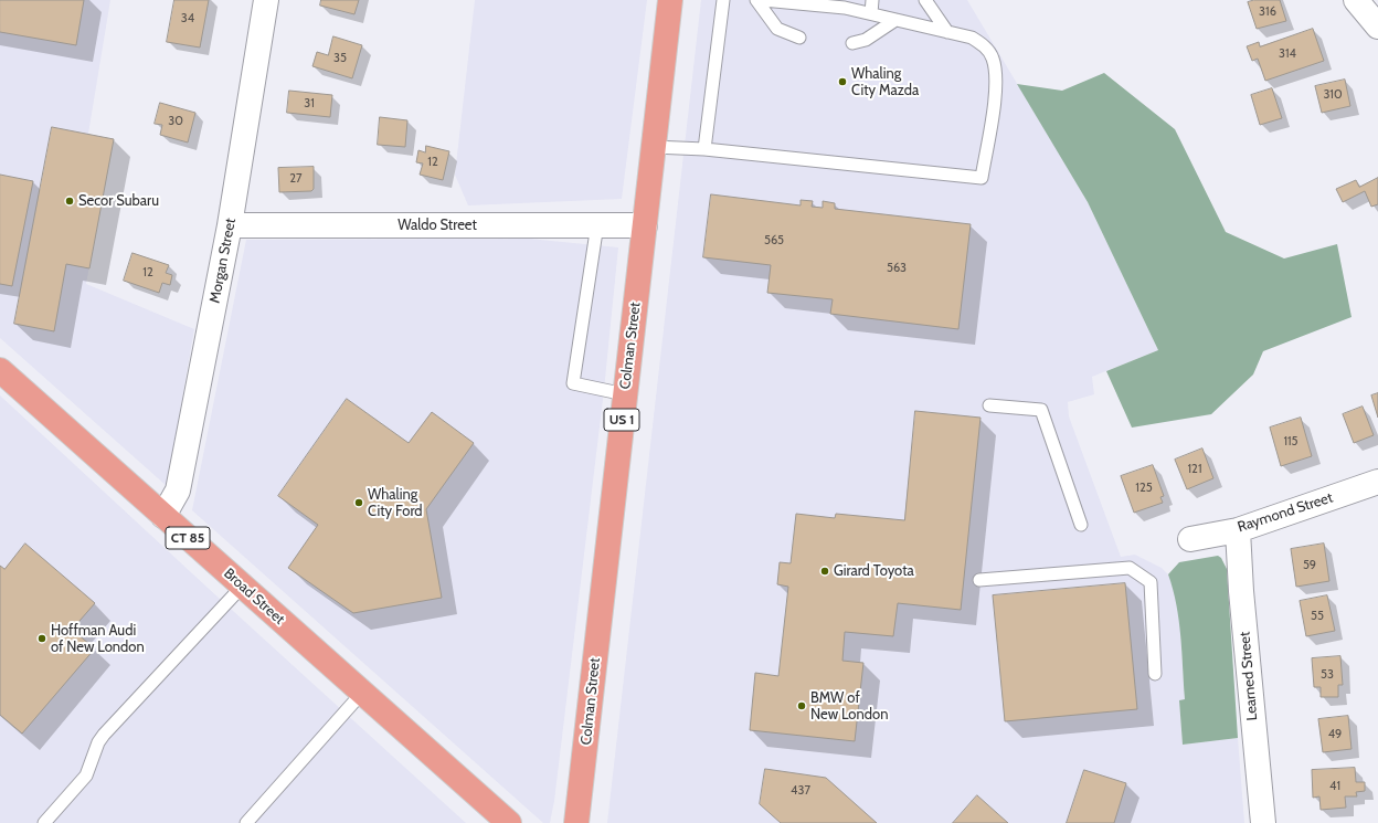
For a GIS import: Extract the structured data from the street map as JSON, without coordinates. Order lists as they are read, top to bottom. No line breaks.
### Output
{"streets":{"main road":["Colman Street","US 1","CT 85","Broad Street"],"street":["Waldo Street","Morgan Street","Raymond Street","Learned Street"]},"crossings":[["Waldo Street","Morgan Street"],["Waldo Street","Colman Street"],["Morgan Street","Broad Street"],["Raymond Street","Learned Street"]],"places":["Whaling City Mazda","Secor Subaru","Whaling City Ford","Girard Toyota","Hoffman Audi of New London","BMW of New London"],"house_numbers":["316","34","314","35","310","31","30","12","27","565","563","12","115","121","125","59","55","53","49","41","437"]}
